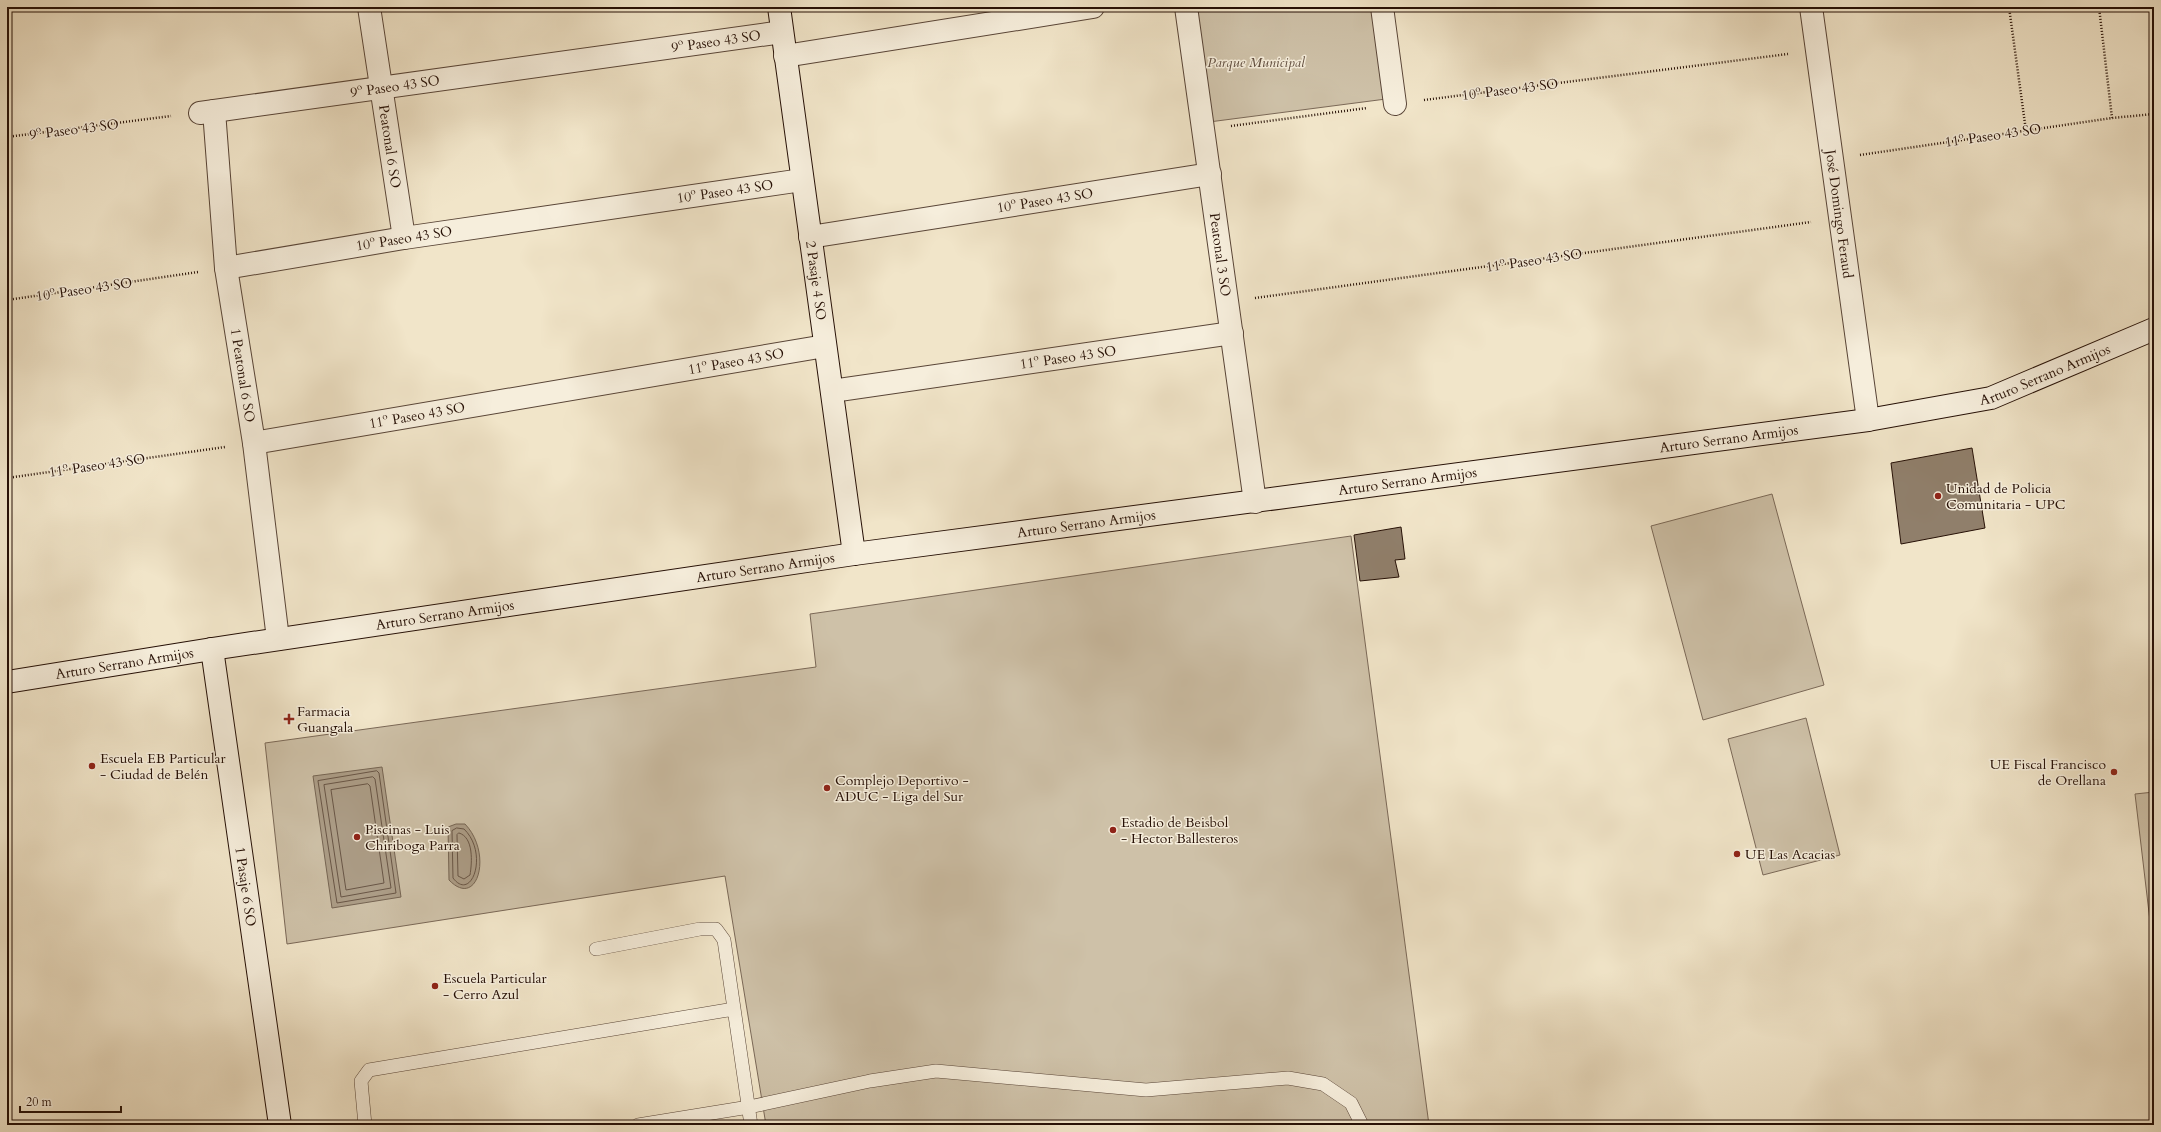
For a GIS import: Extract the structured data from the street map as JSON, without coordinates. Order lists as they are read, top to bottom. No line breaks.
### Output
{"streets":{"street":["9º Paseo 43 SO","10º Paseo 43 SO","11º Paseo 43 SO","Peatonal 6 SO","José Domingo Feraud","Peatonal 3 SO","2 Pasaje 4 SO","Arturo Serrano Armijos","1 Peatonal 6 SO","1 Pasaje 6 SO"]},"crossings":[["9º Paseo 43 SO","Peatonal 6 SO"],["9º Paseo 43 SO","2 Pasaje 4 SO"],["9º Paseo 43 SO","1 Peatonal 6 SO"],["10º Paseo 43 SO","Peatonal 6 SO"],["10º Paseo 43 SO","José Domingo Feraud"],["10º Paseo 43 SO","Peatonal 3 SO"],["10º Paseo 43 SO","2 Pasaje 4 SO"],["10º Paseo 43 SO","1 Peatonal 6 SO"],["11º Paseo 43 SO","José Domingo Feraud"],["11º Paseo 43 SO","Peatonal 3 SO"],["11º Paseo 43 SO","2 Pasaje 4 SO"],["11º Paseo 43 SO","1 Peatonal 6 SO"],["José Domingo Feraud","Arturo Serrano Armijos"],["Peatonal 3 SO","Arturo Serrano Armijos"],["2 Pasaje 4 SO","Arturo Serrano Armijos"],["Arturo Serrano Armijos","1 Peatonal 6 SO"],["Arturo Serrano Armijos","1 Pasaje 6 SO"]],"parks":["Parque Municipal"],"places":{"other":["Unidad de Policia Comunitaria - UPC","Escuela EB Particular - Ciudad de Belén","UE Fiscal Francisco de Orellana","Complejo Deportivo - ADUC - Liga del Sur","Estadio de Beisbol - Hector Ballesteros","Piscinas - Luis Chiriboga Parra","UE Las Acacias","Escuela Particular - Cerro Azul"],"health":["Farmacia Guangala"]},"scale_bar":"20 m"}
